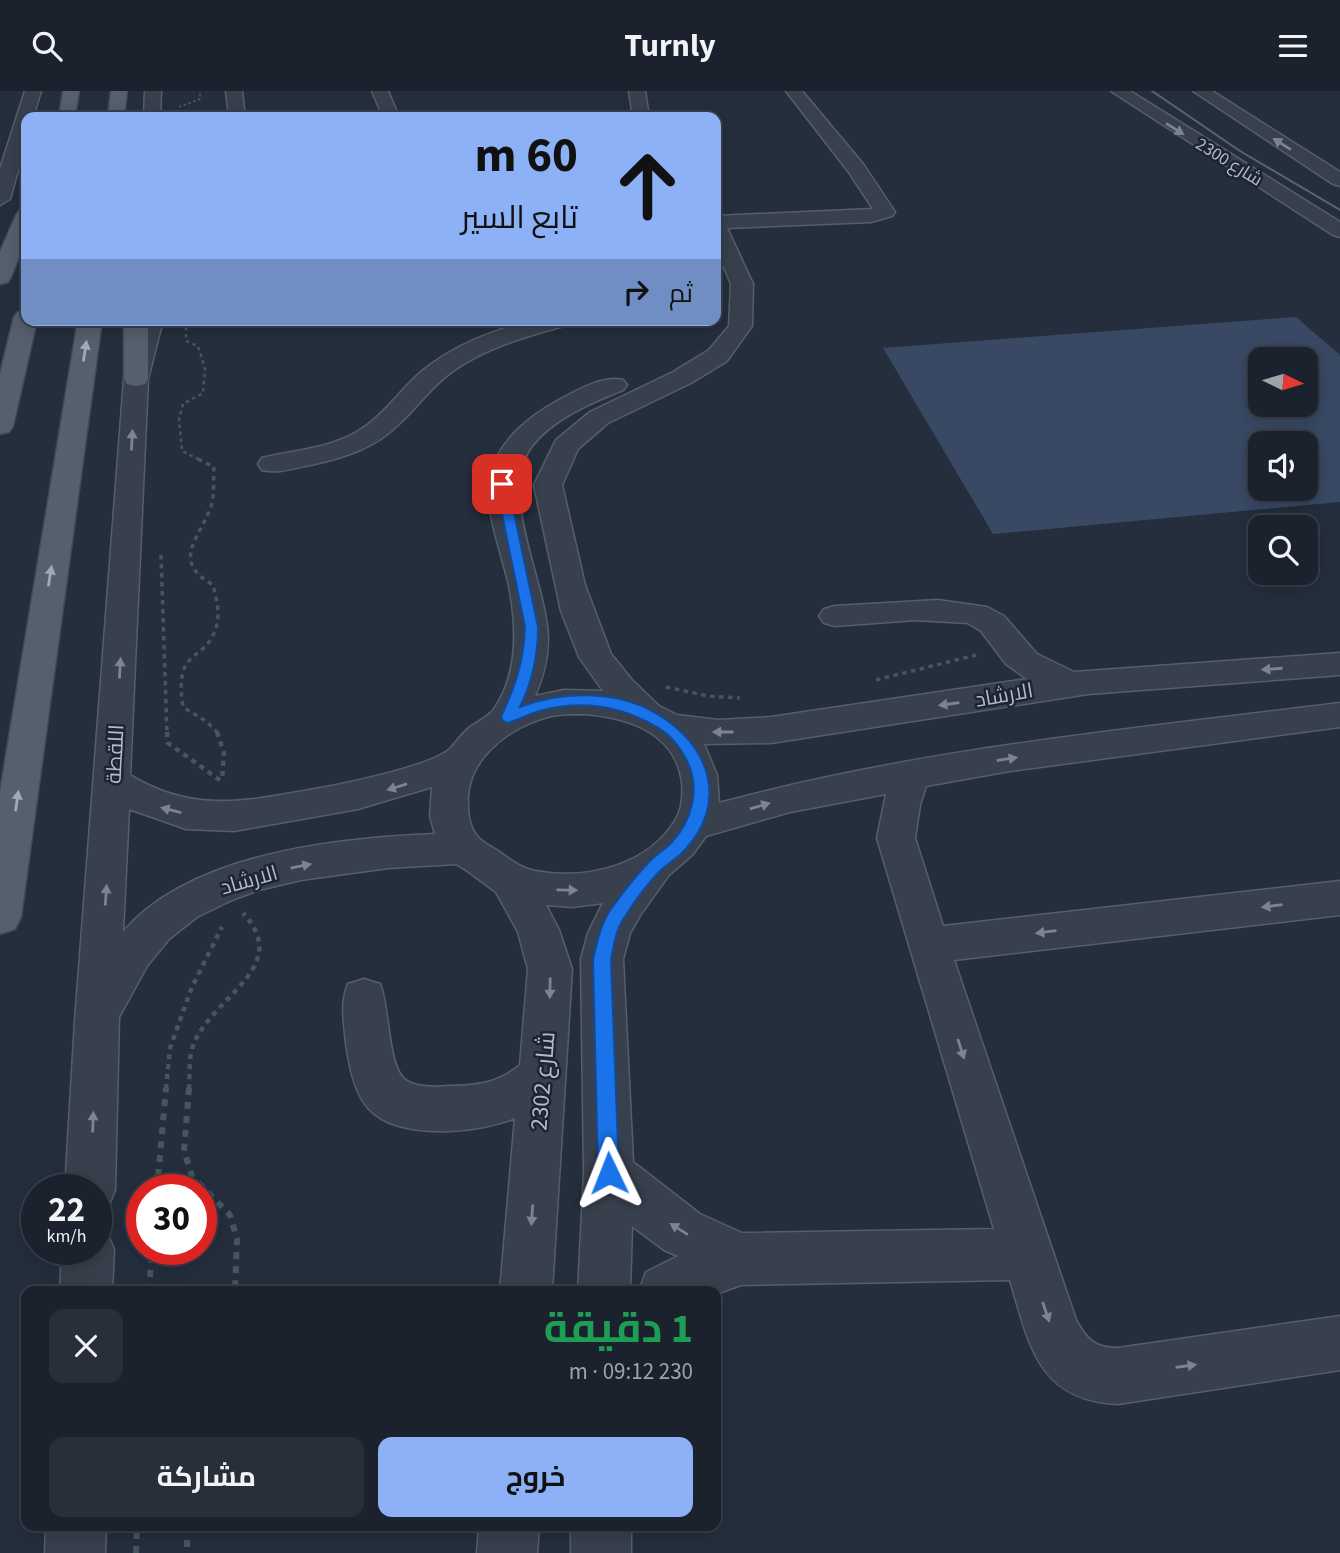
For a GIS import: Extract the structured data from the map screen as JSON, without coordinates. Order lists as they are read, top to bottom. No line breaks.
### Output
{"streets":{"street":["شارع 2300","الارشاد","اللقطة","شارع 2302"]},"crossings":[["الارشاد","اللقطة"],["الارشاد","شارع 2302"]],"one_way":["اللقطة"],"north":"right","page":{"header":"Turnly","turn":["60 m","تابع السير"],"then":"ثم","speed":"22 km/h","limit":"30","heading":["1 دقيقة","230 m · 09:12"],"buttons":["خروج","مشاركة"]}}
